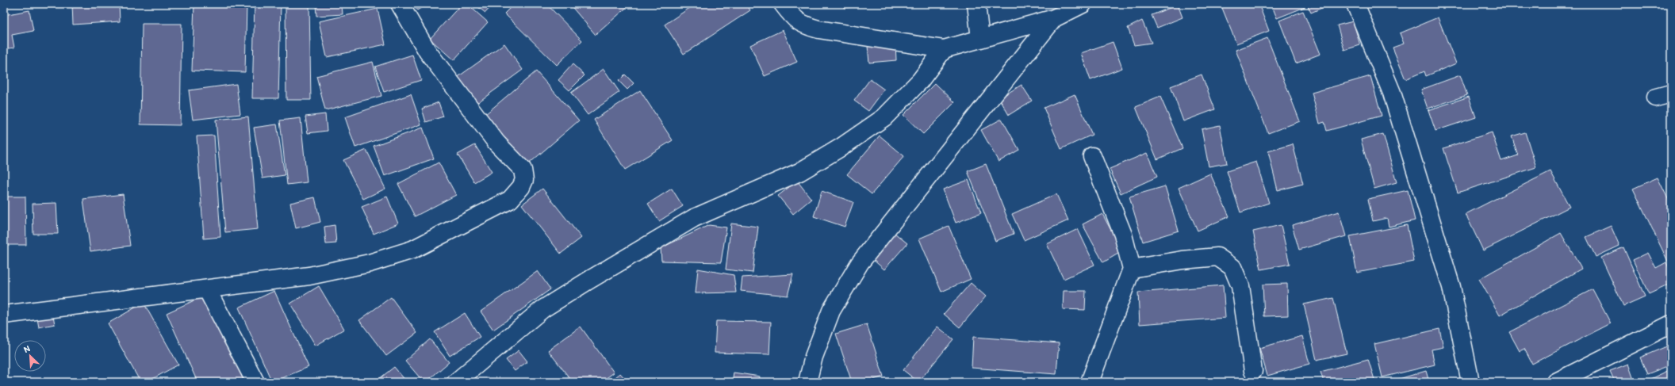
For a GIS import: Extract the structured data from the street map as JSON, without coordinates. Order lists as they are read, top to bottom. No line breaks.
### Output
{"north":"top left"}
